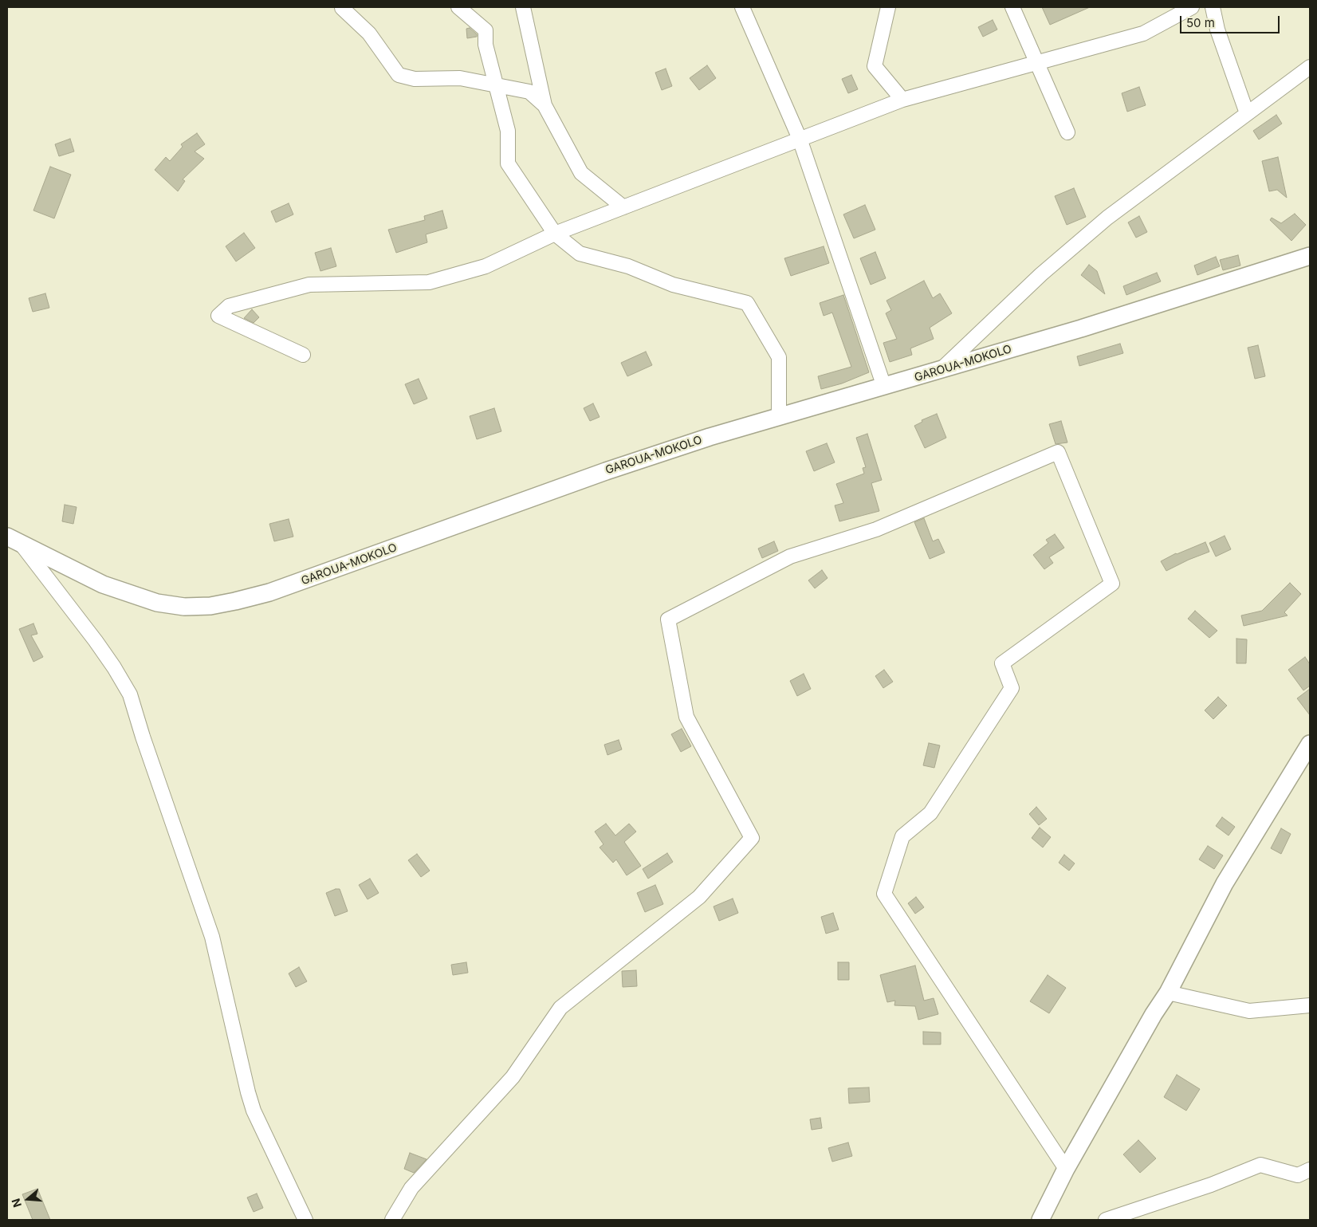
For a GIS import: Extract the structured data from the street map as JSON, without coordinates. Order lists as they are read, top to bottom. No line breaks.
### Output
{"streets":{"main road":["GAROUA-MOKOLO"]},"scale_bar":"50 m","north":"left"}
